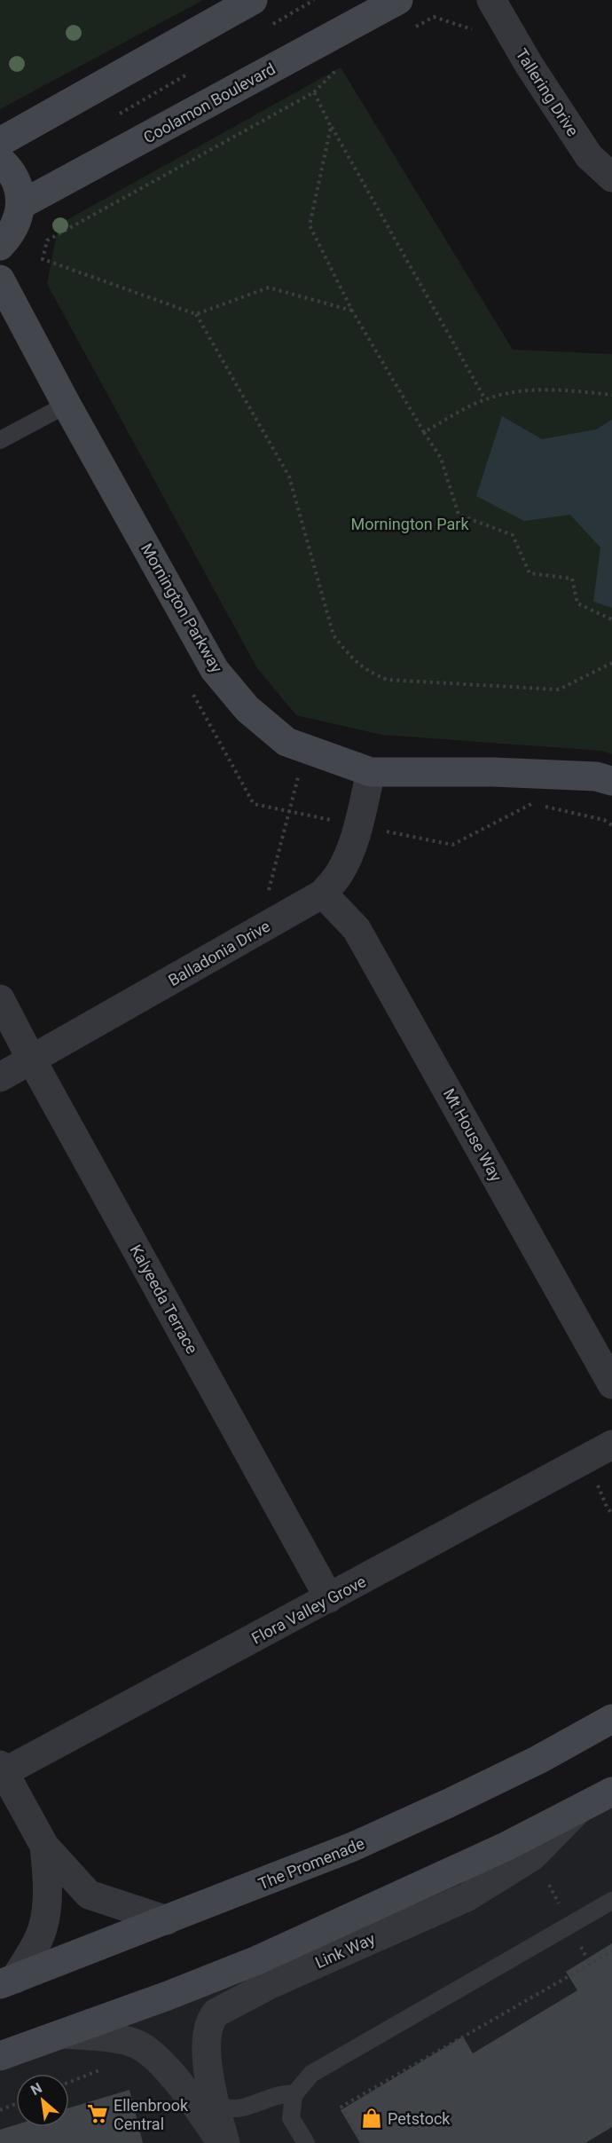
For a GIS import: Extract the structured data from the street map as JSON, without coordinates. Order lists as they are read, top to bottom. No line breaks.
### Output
{"streets":{"street":["Tallering Drive","Coolamon Boulevard","Mornington Parkway","Balladonia Drive","Mt House Way","Kalyeeda Terrace","Flora Valley Grove","The Promenade","Link Way"]},"crossings":[["Mornington Parkway","Balladonia Drive"],["Balladonia Drive","Mt House Way"],["Balladonia Drive","Kalyeeda Terrace"],["Kalyeeda Terrace","Flora Valley Grove"]],"parks":["Mornington Park"],"places":{"supermarket":["Ellenbrook Central"],"shop":["Petstock"]},"north":"top left"}
